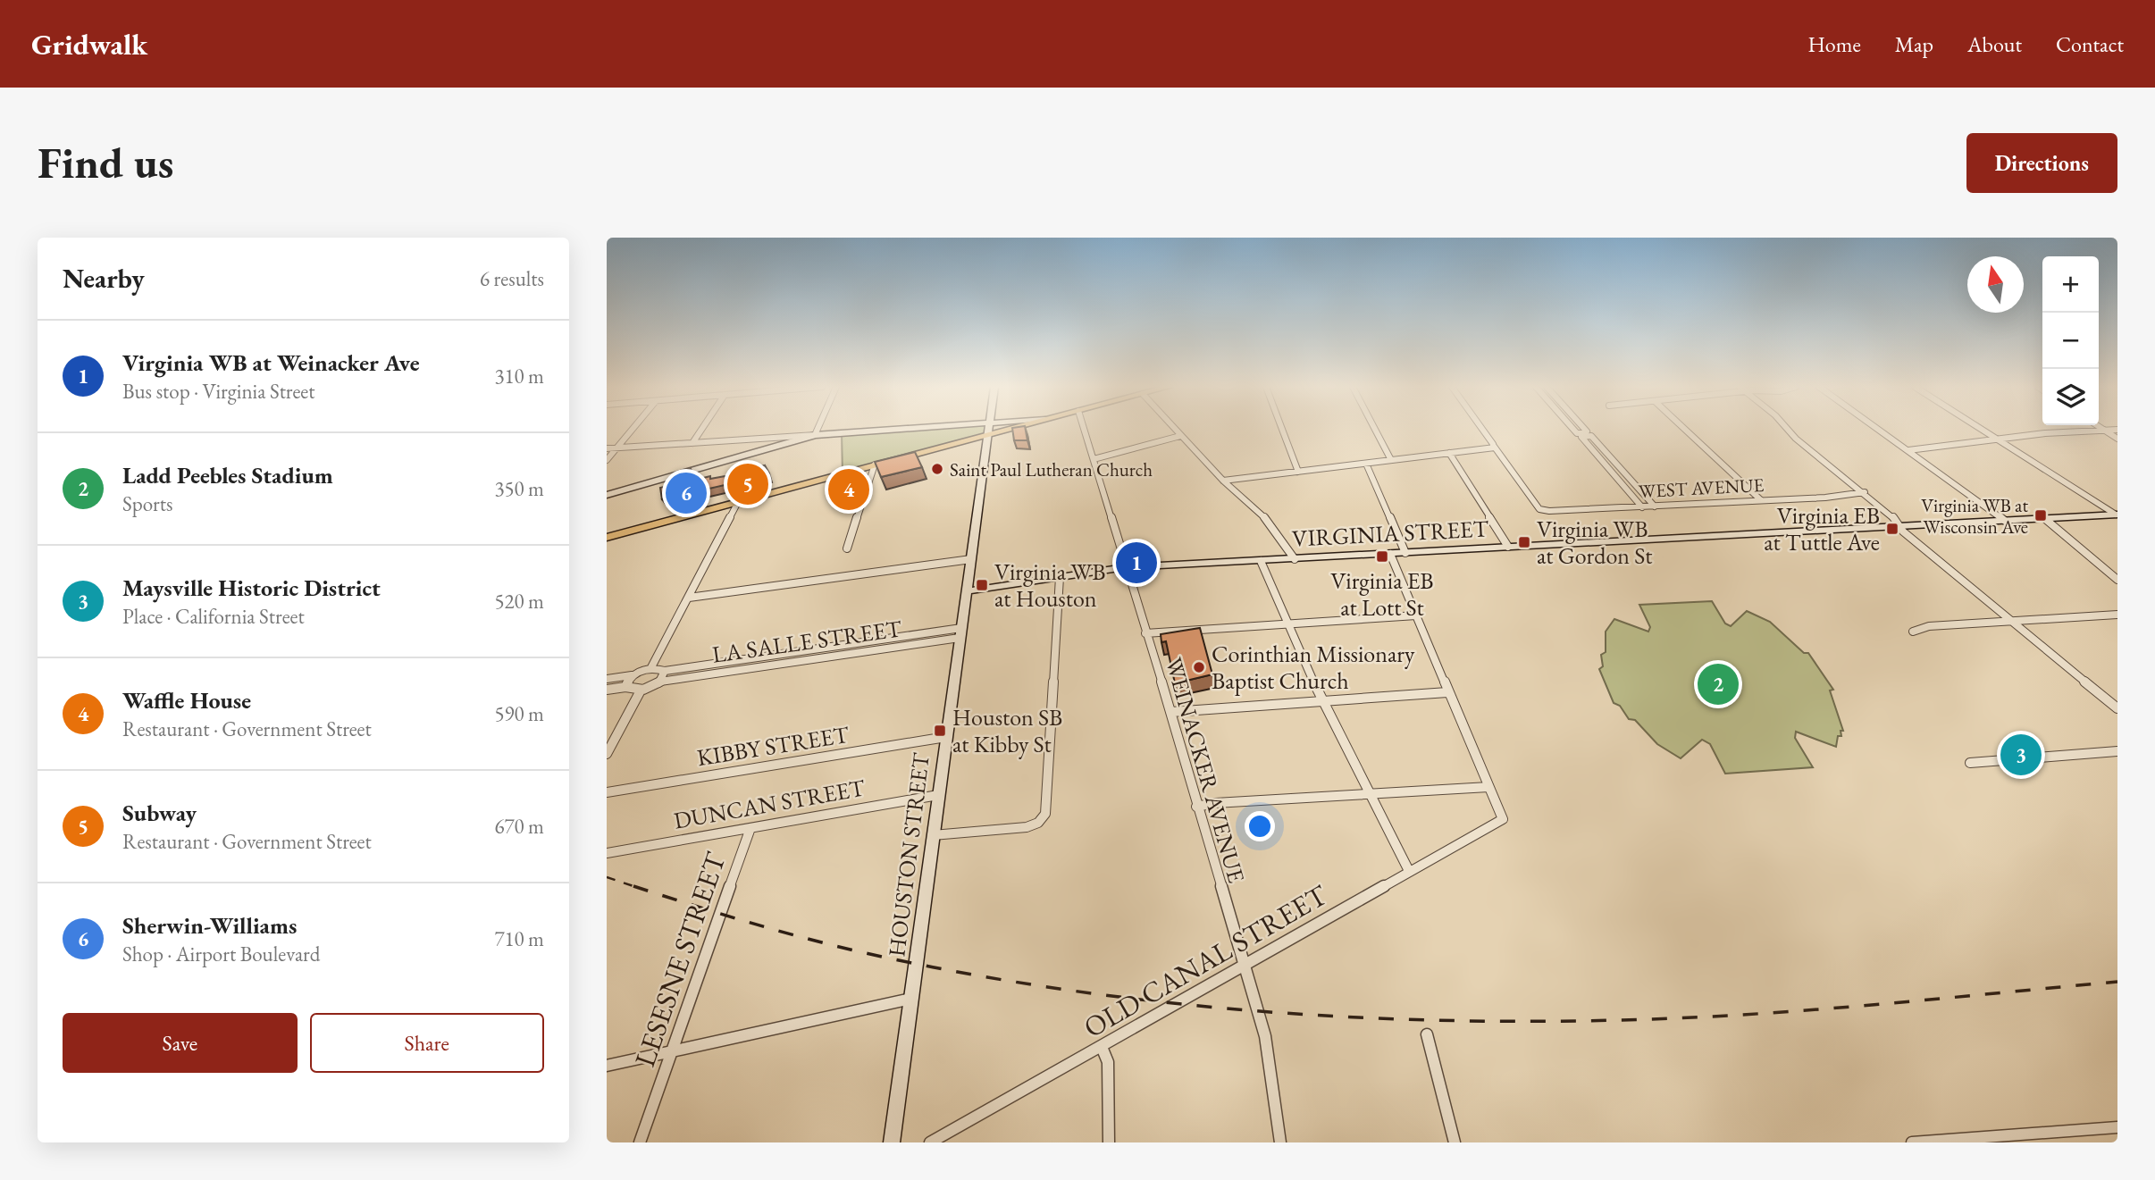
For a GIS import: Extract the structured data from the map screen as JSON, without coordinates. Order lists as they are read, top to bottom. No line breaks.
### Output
{"streets":{"street":["WEST AVENUE","VIRGINIA STREET","LA SALLE STREET","KIBBY STREET","WEINACKER AVENUE","DUNCAN STREET","HOUSTON STREET","LESESNE STREET","OLD CANAL STREET"]},"crossings":[["VIRGINIA STREET","WEINACKER AVENUE"],["VIRGINIA STREET","HOUSTON STREET"],["LA SALLE STREET","HOUSTON STREET"],["KIBBY STREET","HOUSTON STREET"],["WEINACKER AVENUE","OLD CANAL STREET"],["DUNCAN STREET","HOUSTON STREET"],["DUNCAN STREET","LESESNE STREET"]],"places":{"other":["Saint Paul Lutheran Church","Corinthian Missionary Baptist Church"],"transit":["Virginia WB at Wisconsin Ave","Virginia EB at Tuttle Ave","Virginia WB at Gordon St","Virginia EB at Lott St","Virginia WB at Houston","Houston SB at Kibby St"]},"north":"top","page":{"header":"Gridwalk","nav":["Home","Map","About","Contact"],"buttons":["Directions",["Save","Share"]],"title":"Find us","heading":["Nearby","6 results"],"map_buttons":["+","−"],"list":[{"mark":"1","name":"Virginia WB at Weinacker Ave","note":"Bus stop · Virginia Street","value":"310 m"},{"mark":"2","name":"Ladd Peebles Stadium","note":"Sports","value":"350 m"},{"mark":"3","name":"Maysville Historic District","note":"Place · California Street","value":"520 m"},{"mark":"4","name":"Waffle House","note":"Restaurant · Government Street","value":"590 m"},{"mark":"5","name":"Subway","note":"Restaurant · Government Street","value":"670 m"},{"mark":"6","name":"Sherwin-Williams","note":"Shop · Airport Boulevard","value":"710 m"}],"pins":["5","4","6","1","2","3"]}}
